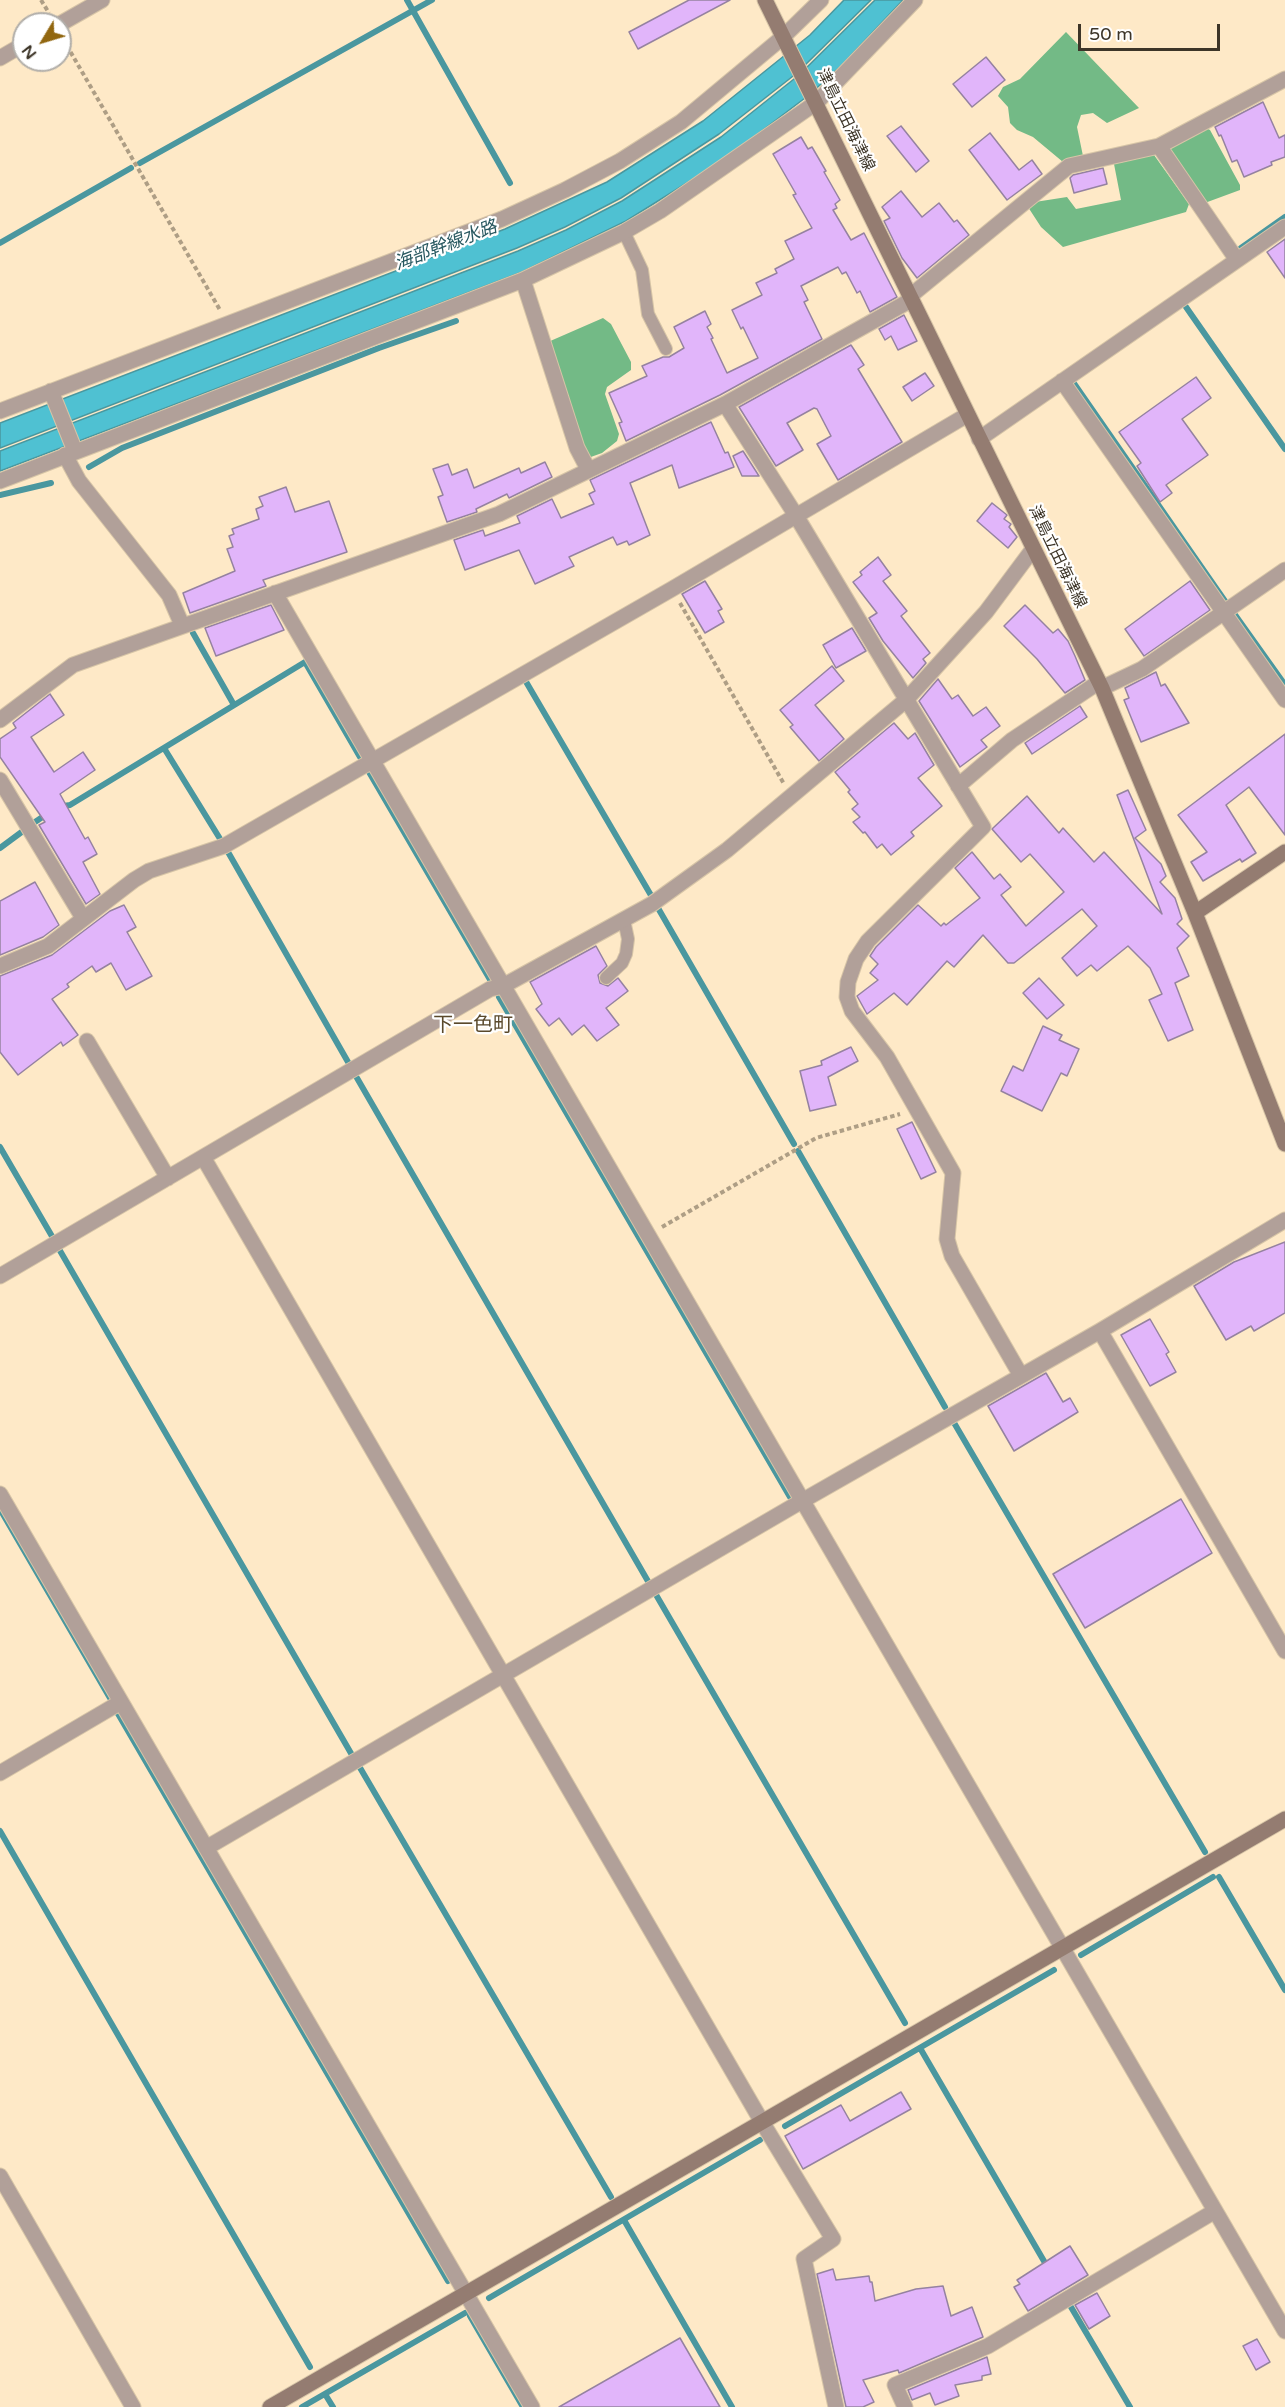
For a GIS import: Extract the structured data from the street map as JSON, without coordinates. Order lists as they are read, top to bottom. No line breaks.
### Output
{"streets":{"street":["津島立田海津線"]},"districts":["下一色町"],"water":["海部幹線水路"],"scale_bar":"50 m","north":"bottom left"}
